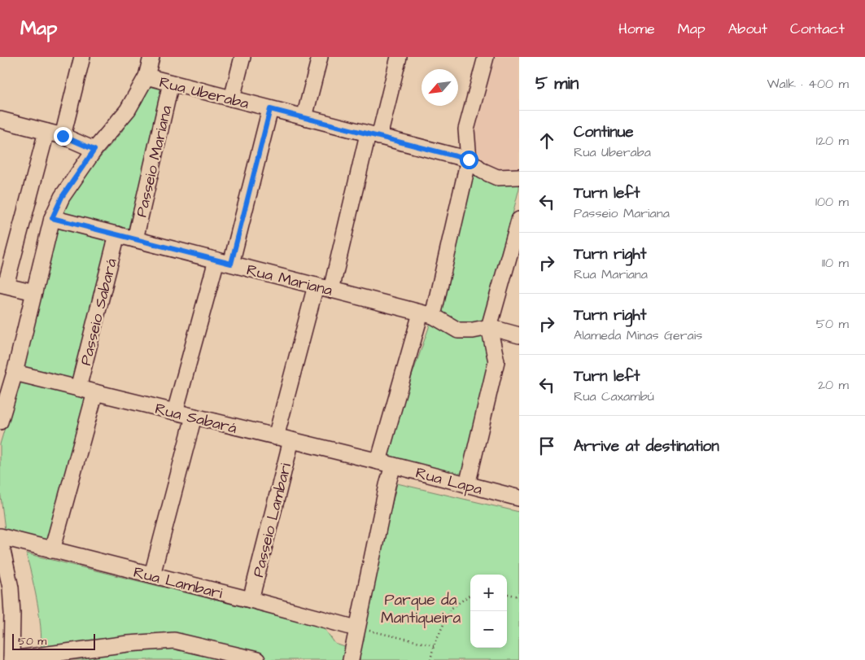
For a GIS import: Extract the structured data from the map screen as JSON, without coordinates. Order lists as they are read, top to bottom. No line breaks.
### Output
{"streets":{"street":["Rua Uberaba","Passeio Mariana","Rua Mariana","Passeio Sabará","Rua Sabará","Rua Lapa","Passeio Lambari","Rua Lambari"]},"crossings":[["Rua Uberaba","Passeio Mariana"],["Passeio Mariana","Rua Mariana"],["Rua Mariana","Passeio Sabará"],["Passeio Sabará","Rua Sabará"],["Rua Sabará","Rua Lapa"],["Rua Sabará","Passeio Lambari"],["Passeio Lambari","Rua Lambari"]],"parks":["Parque da Mantiqueira"],"scale_bar":"50 m","north":"bottom left","page":{"header":"Map","nav":["Home","Map","About","Contact"],"heading":["5 min","Walk · 400 m"],"list":[["Continue","Rua Uberaba","120 m"],["Turn left","Passeio Mariana","100 m"],["Turn right","Rua Mariana","110 m"],["Turn right","Alameda Minas Gerais","50 m"],["Turn left","Rua Caxambú","20 m"],"Arrive at destination"],"map_buttons":["+","−"],"scale":"50 m"}}
